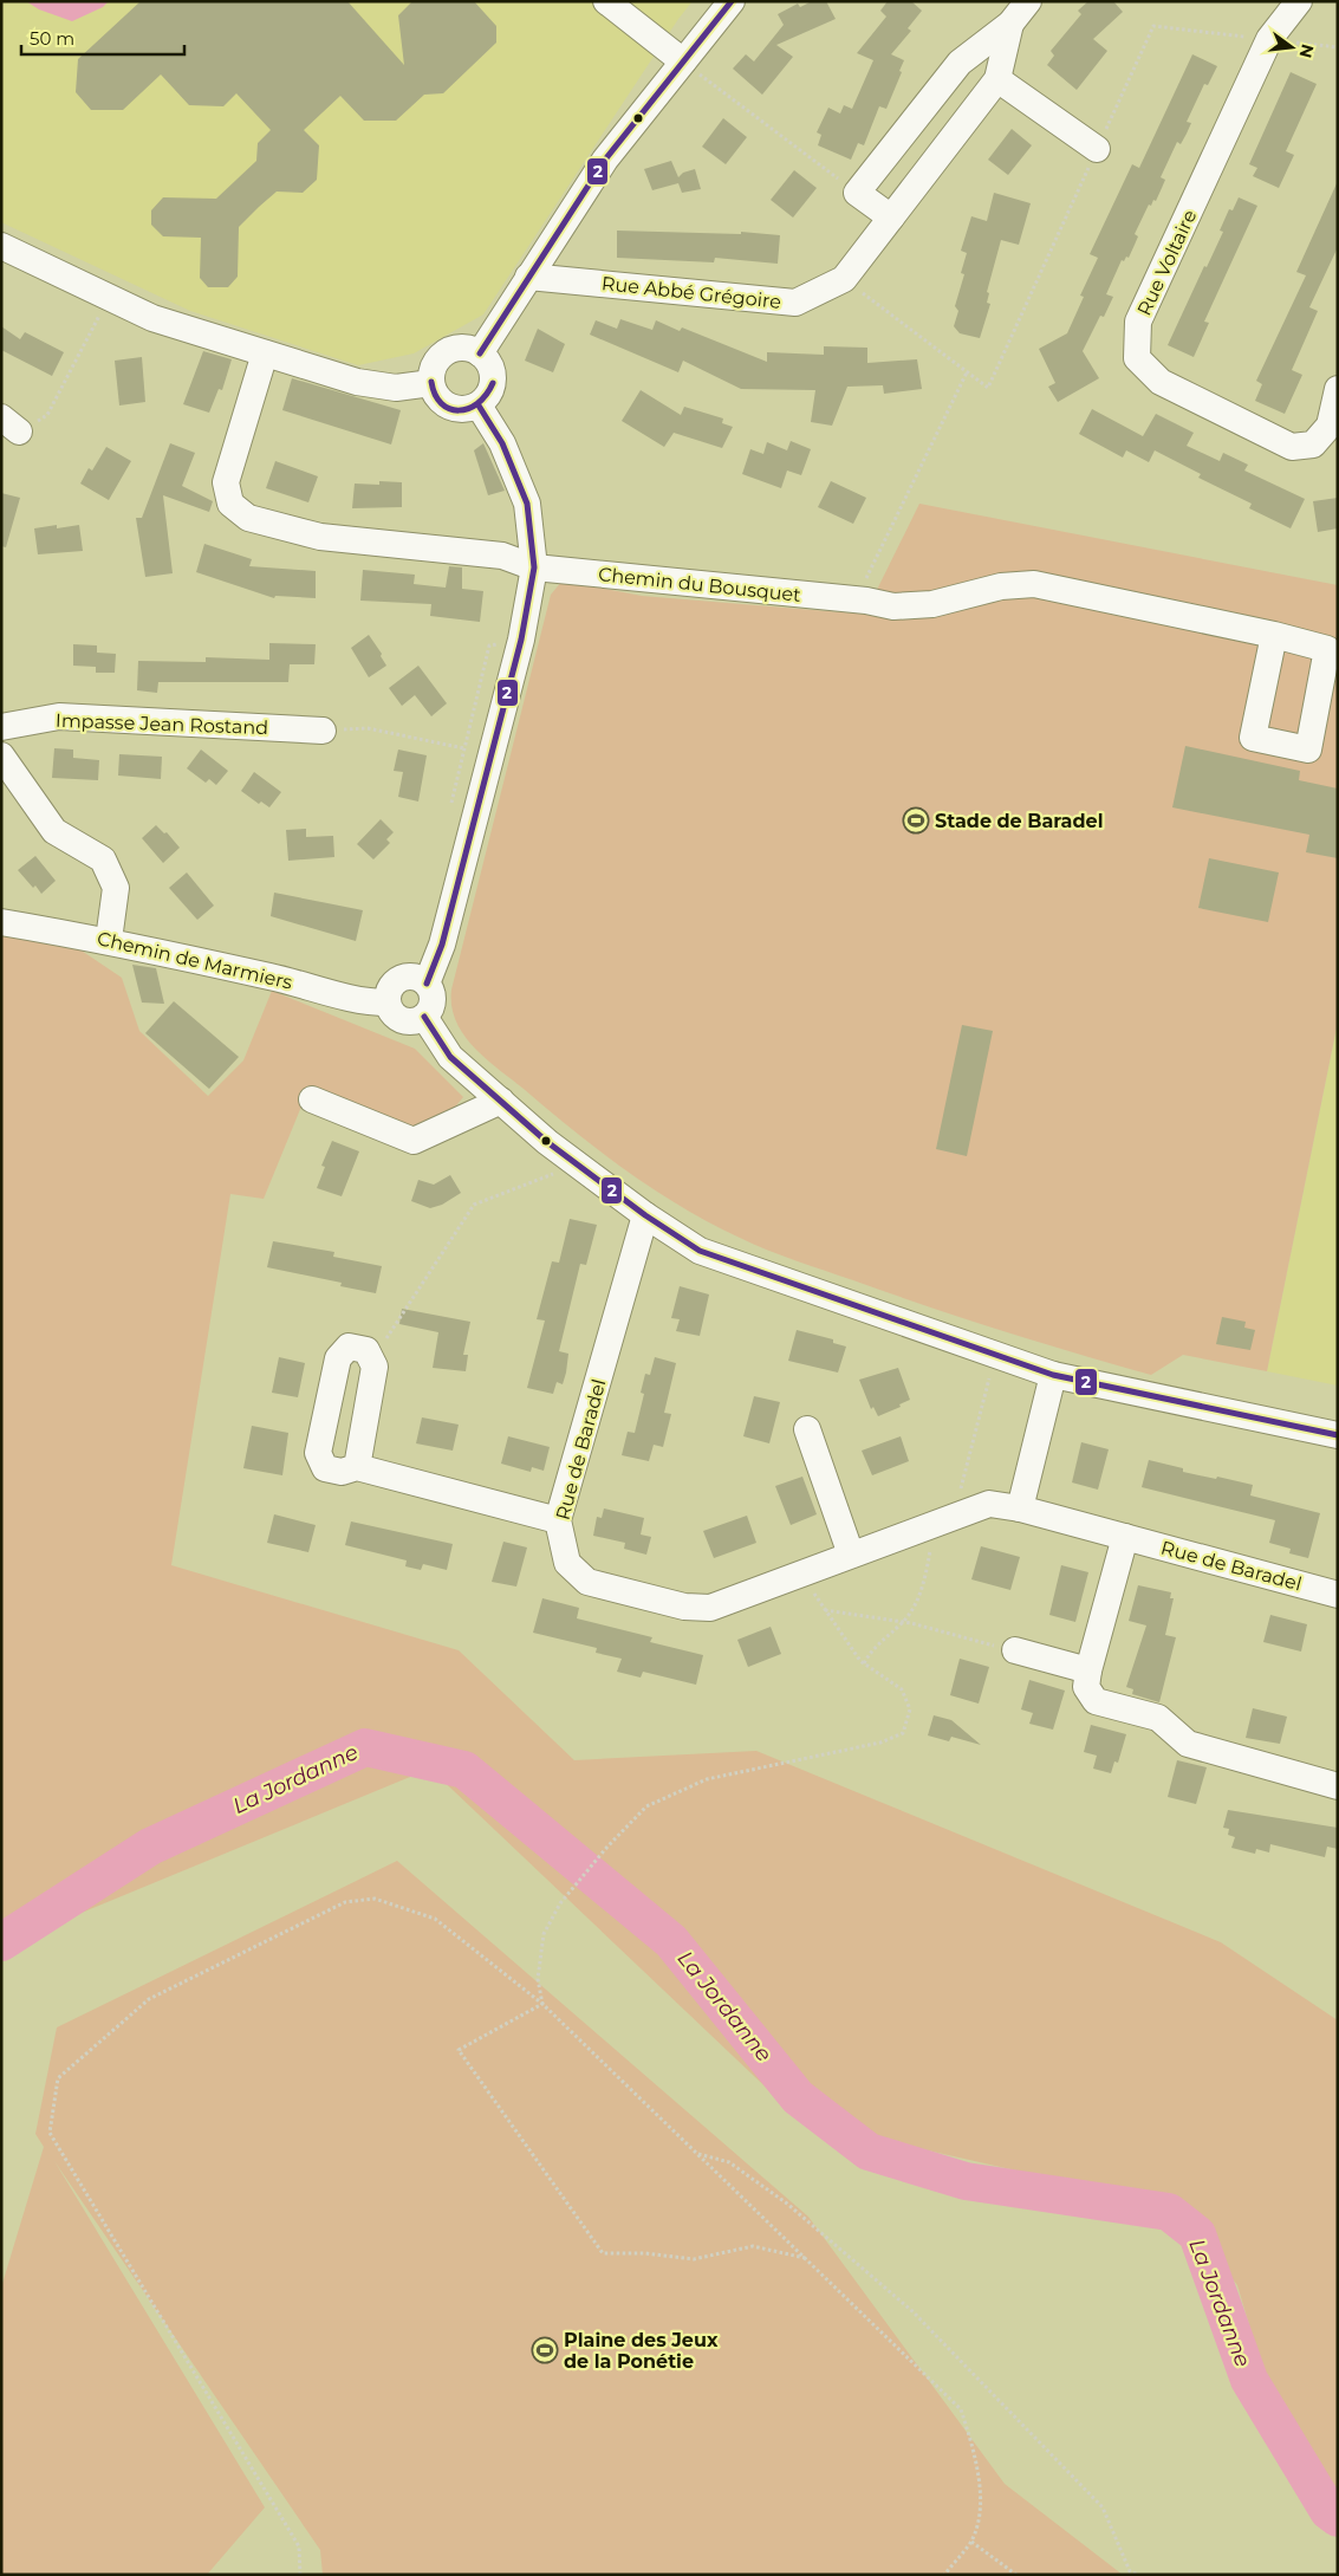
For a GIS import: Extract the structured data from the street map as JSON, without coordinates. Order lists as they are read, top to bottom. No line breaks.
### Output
{"streets":{"street":["Rue Voltaire","Rue Abbé Grégoire","Chemin du Bousquet","Impasse Jean Rostand","Chemin de Marmiers","Rue de Baradel"]},"water":["La Jordanne"],"places":{"sports":["Stade de Baradel","Plaine des Jeux de la Ponétie"]},"lines":["transit line 2"],"scale_bar":"50 m","north":"right"}
